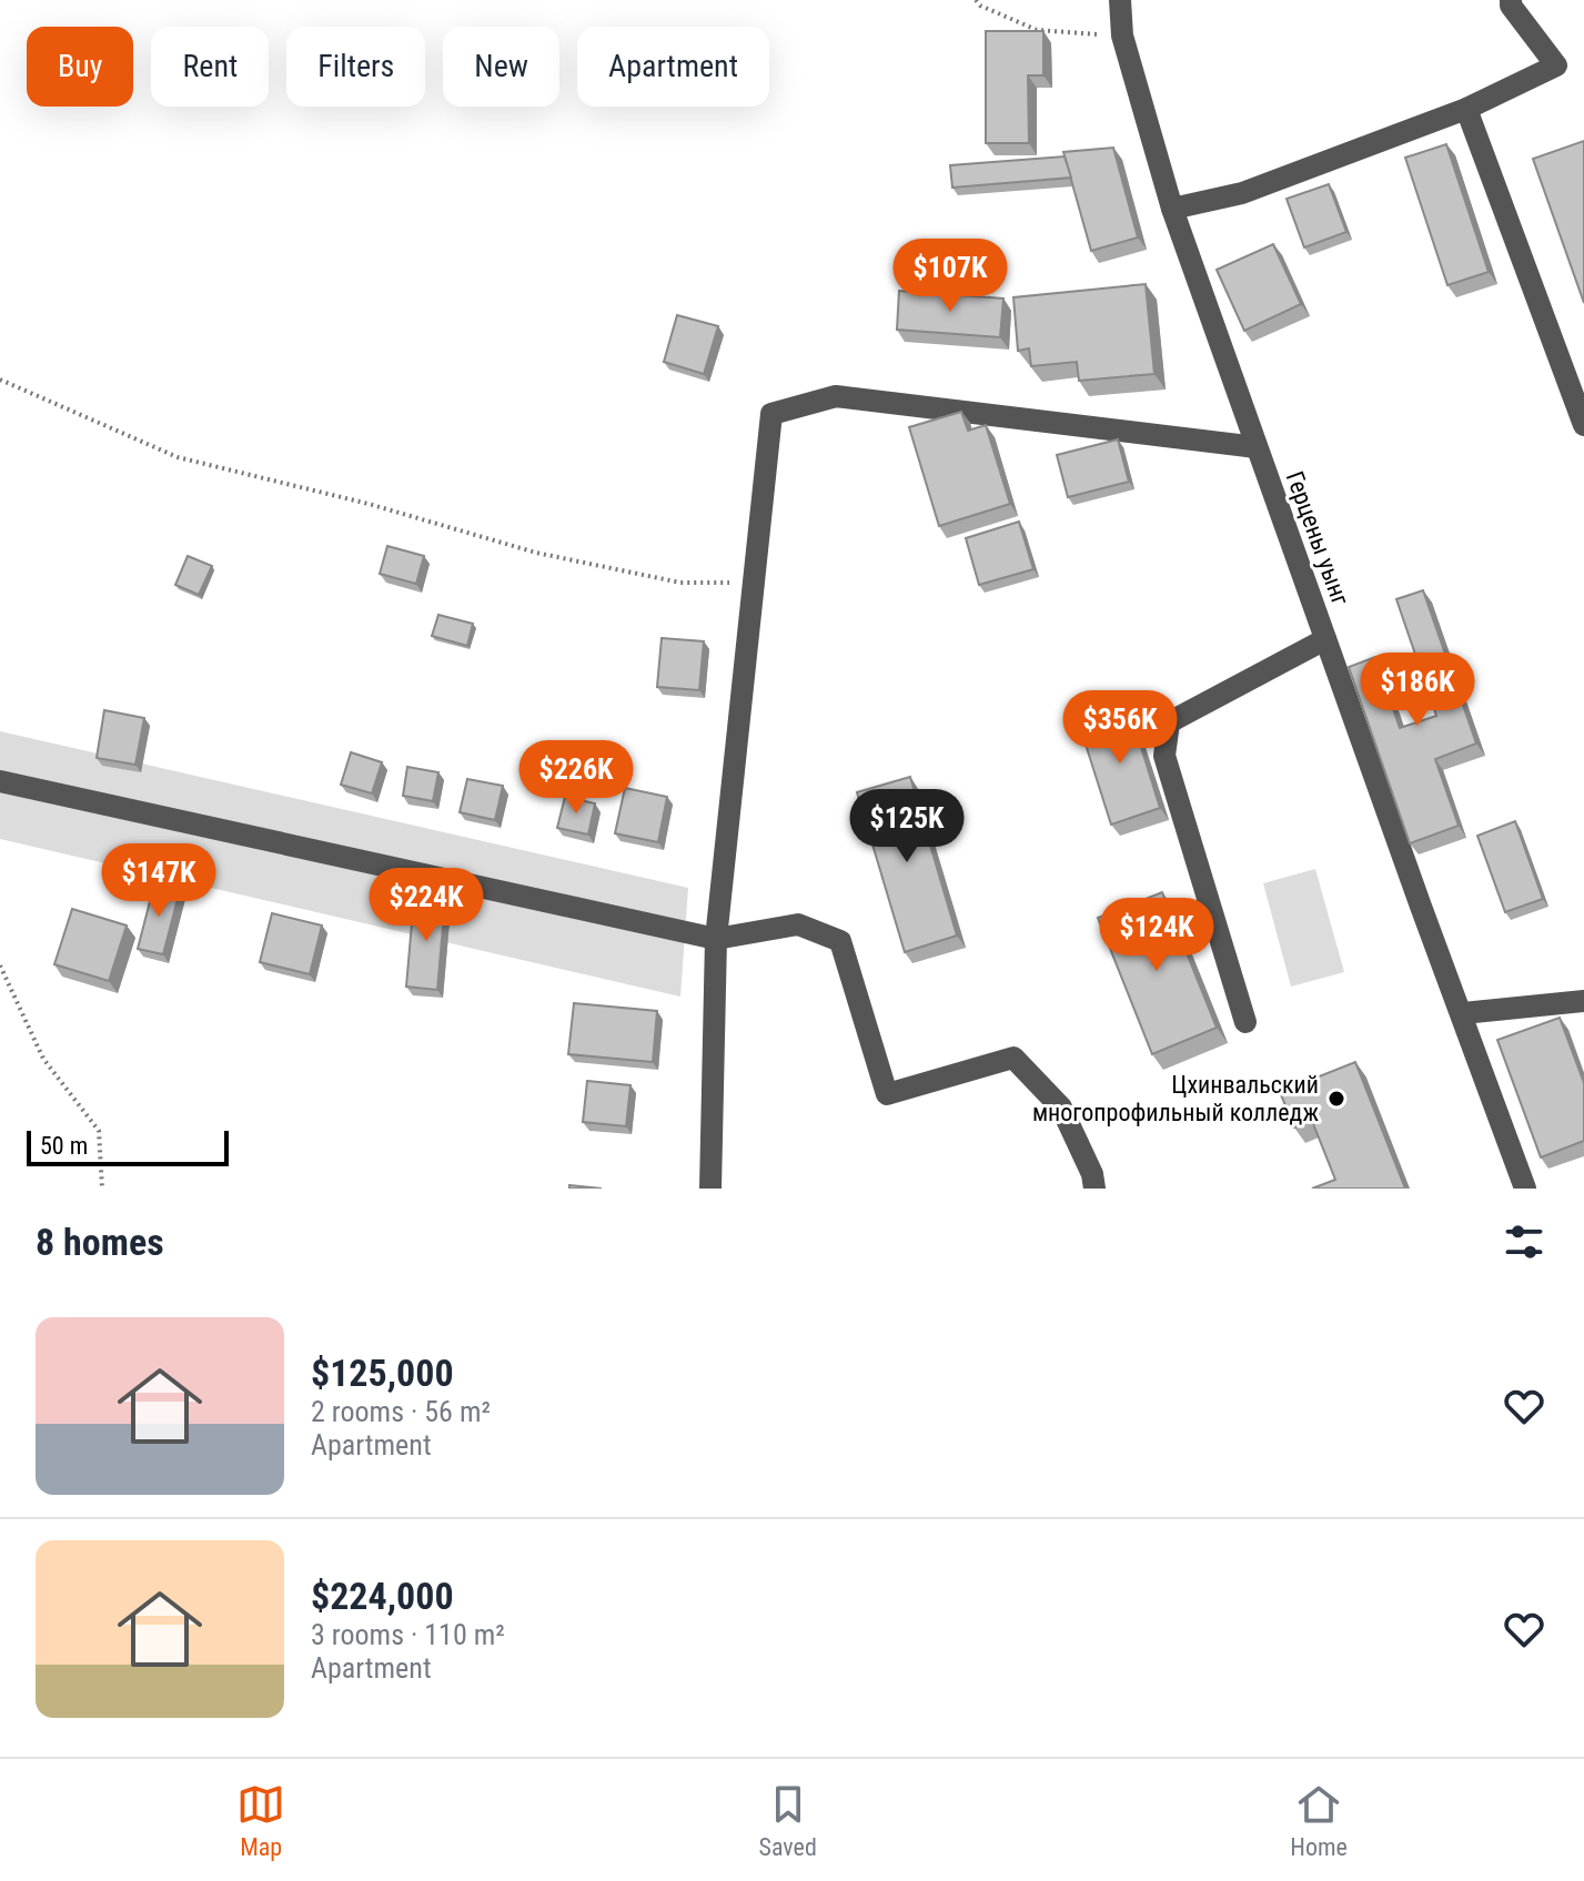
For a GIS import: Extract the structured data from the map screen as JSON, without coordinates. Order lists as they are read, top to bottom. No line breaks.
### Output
{"streets":{"street":["Герцены уынг"]},"places":["Цхинвальский многопрофильный колледж"],"scale_bar":"50 m","page":{"chip":["Buy","Rent","Filters","New","Apartment"],"price":["$107K","$186K","$356K","$226K","$125K","$147K","$224K","$124K"],"scale":"50 m","heading":"8 homes","list":[{"name":"$125,000","note":"2 rooms · 56 m² · Apartment"},{"name":"$224,000","note":"3 rooms · 110 m² · Apartment"}],"tabs":["Map","Saved","Home"]}}
